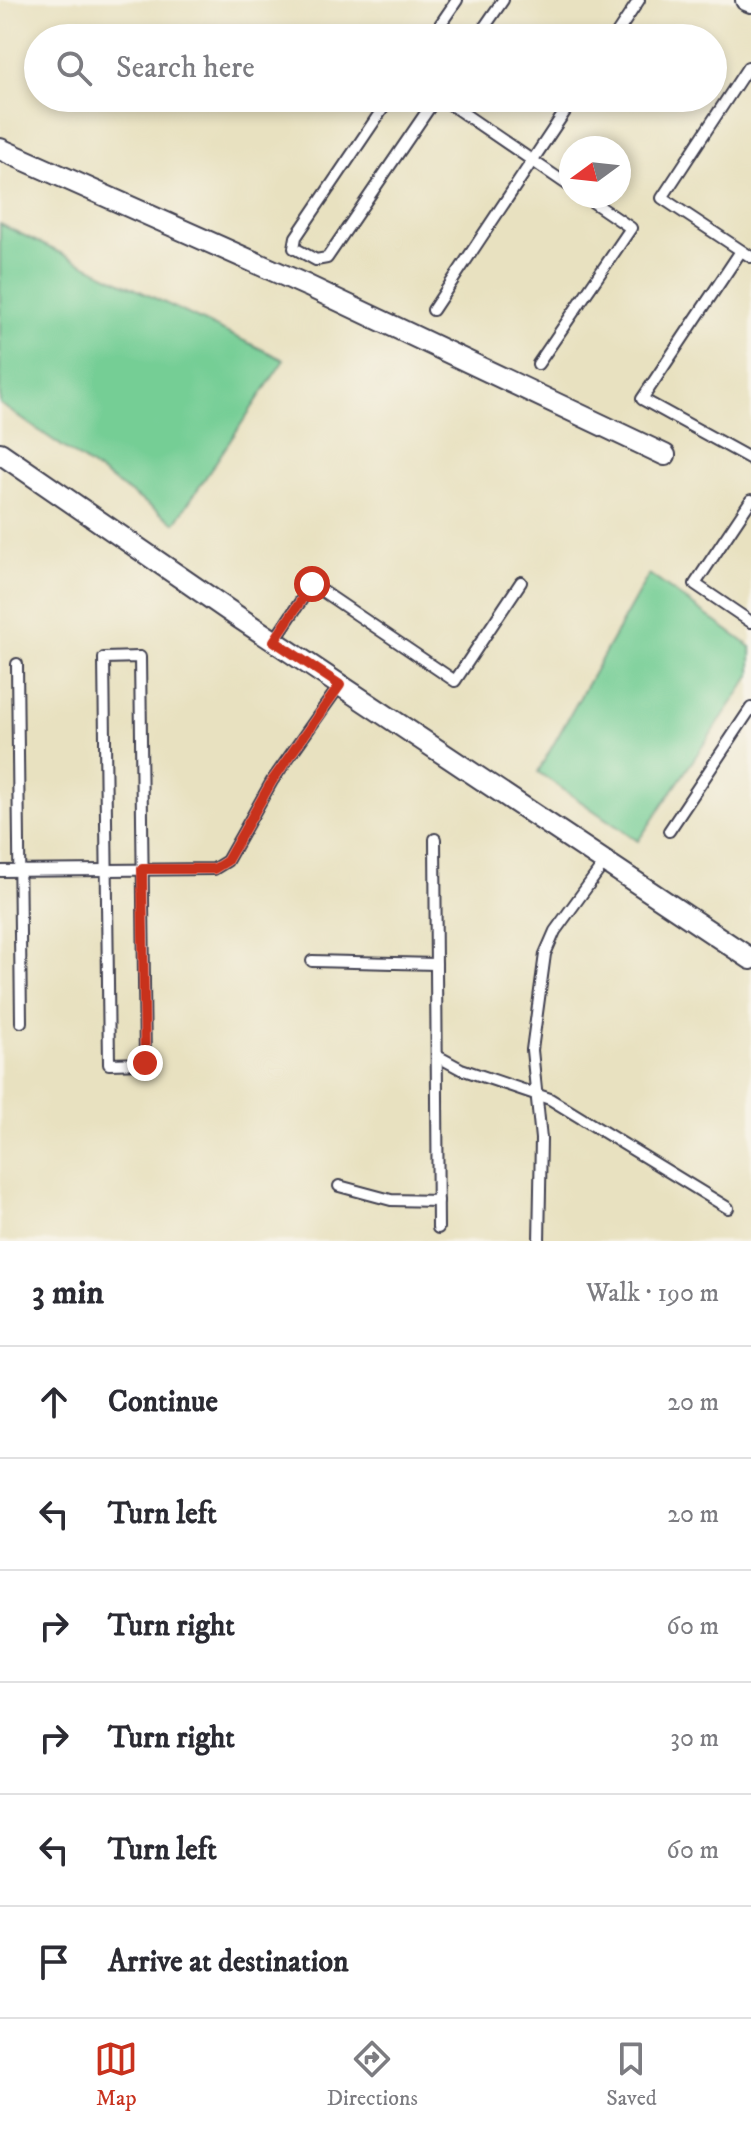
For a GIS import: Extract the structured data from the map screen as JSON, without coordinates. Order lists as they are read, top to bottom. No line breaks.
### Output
{"north":"left","page":{"search":"Search here","heading":["3 min","Walk · 190 m"],"list":[["Continue","20 m"],["Turn left","20 m"],["Turn right","60 m"],["Turn right","30 m"],["Turn left","60 m"],"Arrive at destination"],"nav":["Map","Directions","Saved"]}}
